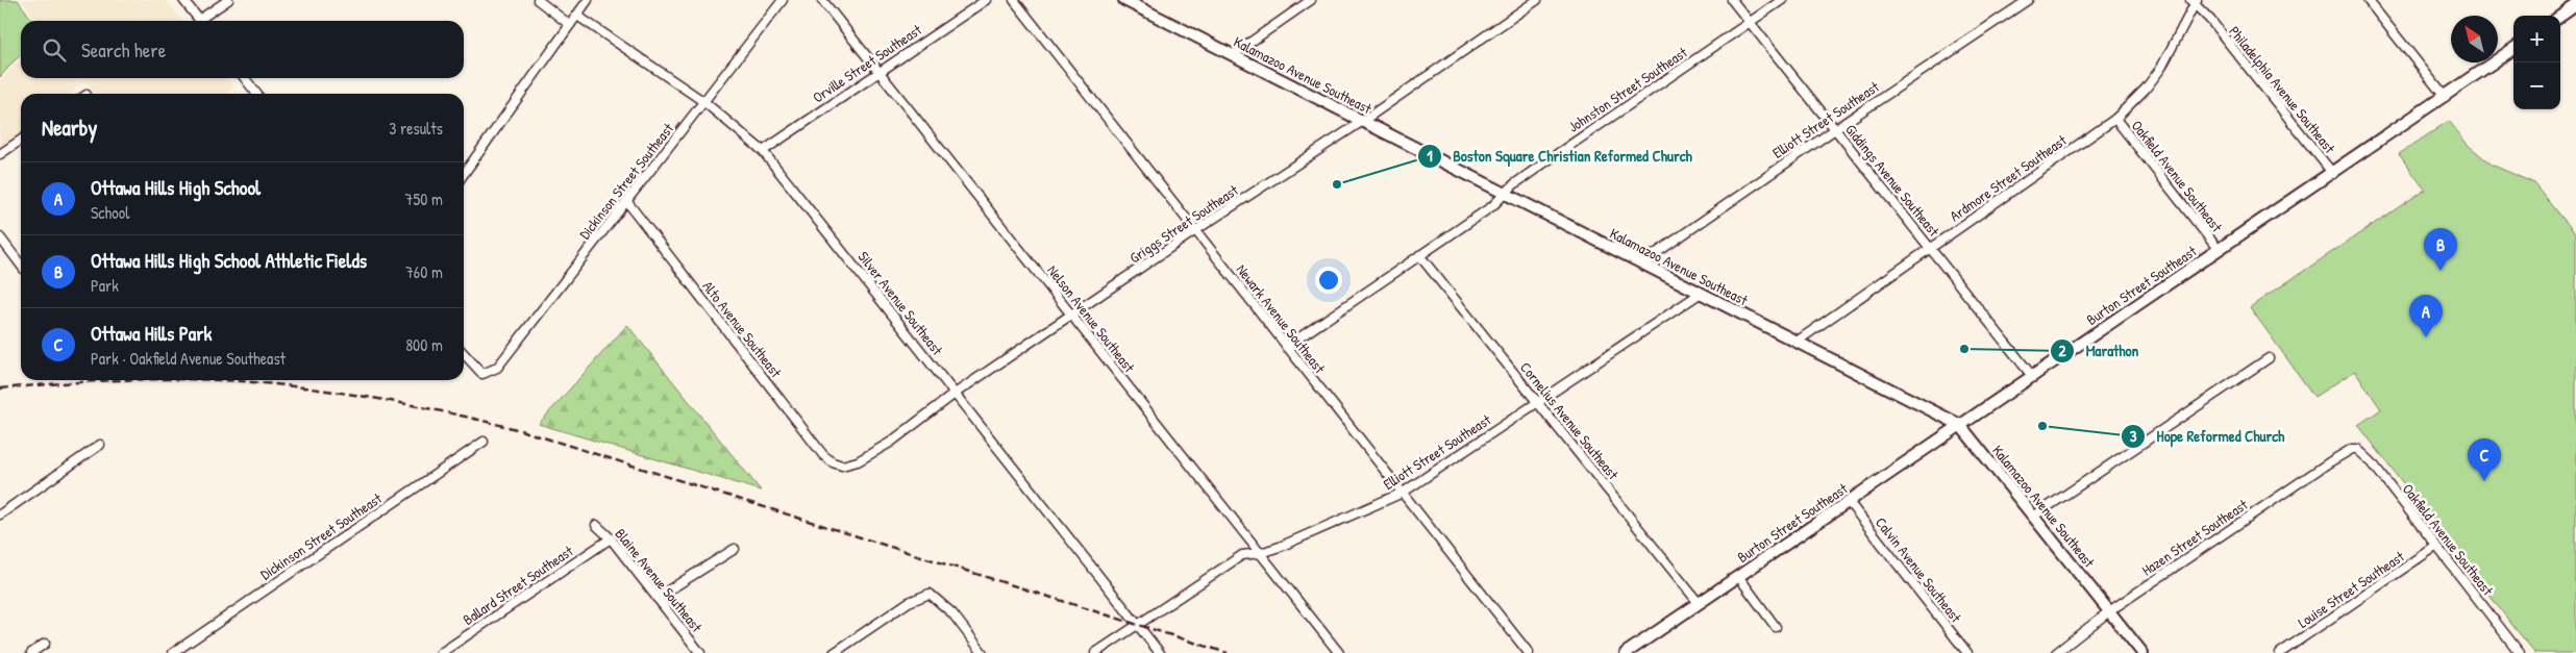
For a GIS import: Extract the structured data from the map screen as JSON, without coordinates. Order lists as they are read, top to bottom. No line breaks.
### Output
{"streets":{"main road":["Kalamazoo Avenue Southeast","Burton Street Southeast"],"street":["Orville Street Southeast","Johnston Street Southeast","Philadelphia Avenue Southeast","Elliott Street Southeast","Oakfield Avenue Southeast","Ardmore Street Southeast","Giddings Avenue Southeast","Dickinson Street Southeast","Griggs Street Southeast","Silver Avenue Southeast","Nelson Avenue Southeast","Newark Avenue Southeast","Alto Avenue Southeast","Cornelius Avenue Southeast","Hazen Street Southeast","Calvin Avenue Southeast","Blaine Avenue Southeast","Ballard Street Southeast","Louise Street Southeast"]},"crossings":[["Orville Street Southeast","Silver Avenue Southeast"],["Orville Street Southeast","Nelson Avenue Southeast"],["Kalamazoo Avenue Southeast","Johnston Street Southeast"],["Kalamazoo Avenue Southeast","Elliott Street Southeast"],["Kalamazoo Avenue Southeast","Ardmore Street Southeast"],["Kalamazoo Avenue Southeast","Griggs Street Southeast"],["Kalamazoo Avenue Southeast","Burton Street Southeast"],["Kalamazoo Avenue Southeast","Hazen Street Southeast"],["Johnston Street Southeast","Giddings Avenue Southeast"],["Johnston Street Southeast","Newark Avenue Southeast"],["Johnston Street Southeast","Cornelius Avenue Southeast"],["Philadelphia Avenue Southeast","Ardmore Street Southeast"],["Philadelphia Avenue Southeast","Burton Street Southeast"],["Elliott Street Southeast","Giddings Avenue Southeast"],["Elliott Street Southeast","Silver Avenue Southeast"],["Elliott Street Southeast","Nelson Avenue Southeast"],["Elliott Street Southeast","Newark Avenue Southeast"],["Elliott Street Southeast","Cornelius Avenue Southeast"],["Oakfield Avenue Southeast","Ardmore Street Southeast"],["Oakfield Avenue Southeast","Burton Street Southeast"],["Oakfield Avenue Southeast","Hazen Street Southeast"],["Oakfield Avenue Southeast","Louise Street Southeast"],["Ardmore Street Southeast","Giddings Avenue Southeast"],["Giddings Avenue Southeast","Burton Street Southeast"],["Dickinson Street Southeast","Silver Avenue Southeast"],["Dickinson Street Southeast","Alto Avenue Southeast"],["Griggs Street Southeast","Silver Avenue Southeast"],["Griggs Street Southeast","Nelson Avenue Southeast"],["Griggs Street Southeast","Newark Avenue Southeast"],["Griggs Street Southeast","Alto Avenue Southeast"],["Burton Street Southeast","Cornelius Avenue Southeast"],["Burton Street Southeast","Calvin Avenue Southeast"],["Blaine Avenue Southeast","Ballard Street Southeast"]],"places":["Boston Square Christian Reformed Church","Marathon","Hope Reformed Church"],"north":"top left","page":{"map_buttons":["+","−"],"search":"Search here","heading":["Nearby","3 results"],"list":[{"mark":"A","name":"Ottawa Hills High School","note":"School","value":"750 m"},{"mark":"B","name":"Ottawa Hills High School Athletic Fields","note":"Park","value":"760 m"},{"mark":"C","name":"Ottawa Hills Park","note":"Park · Oakfield Avenue Southeast","value":"800 m"}],"pins":["B","A","C"]}}
